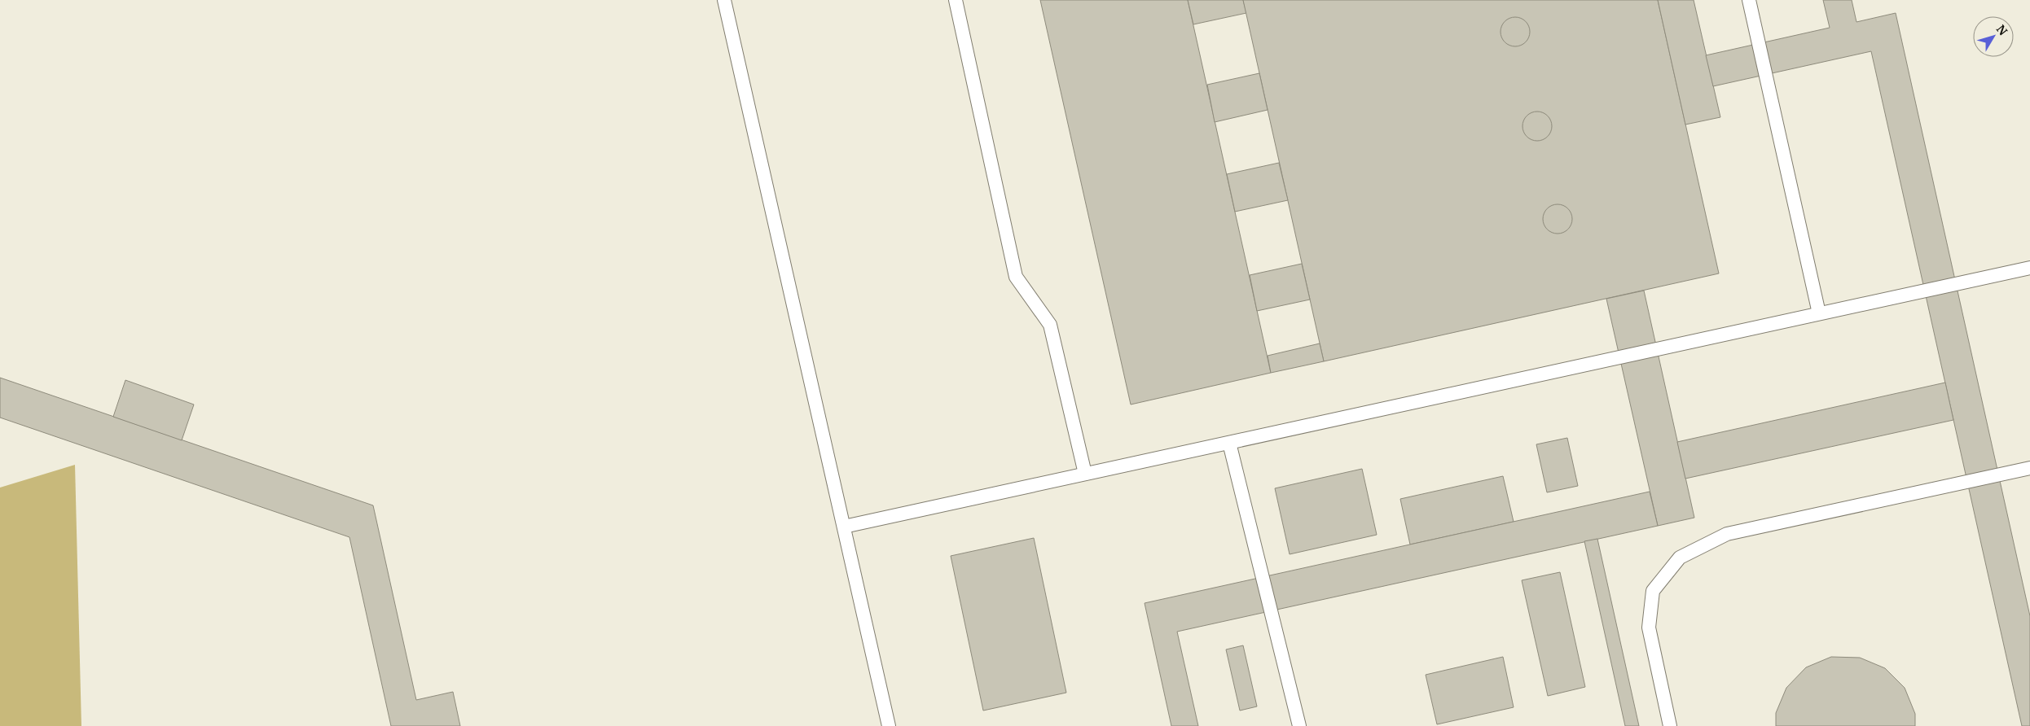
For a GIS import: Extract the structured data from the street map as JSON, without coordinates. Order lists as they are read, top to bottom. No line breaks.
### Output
{"north":"top right"}
